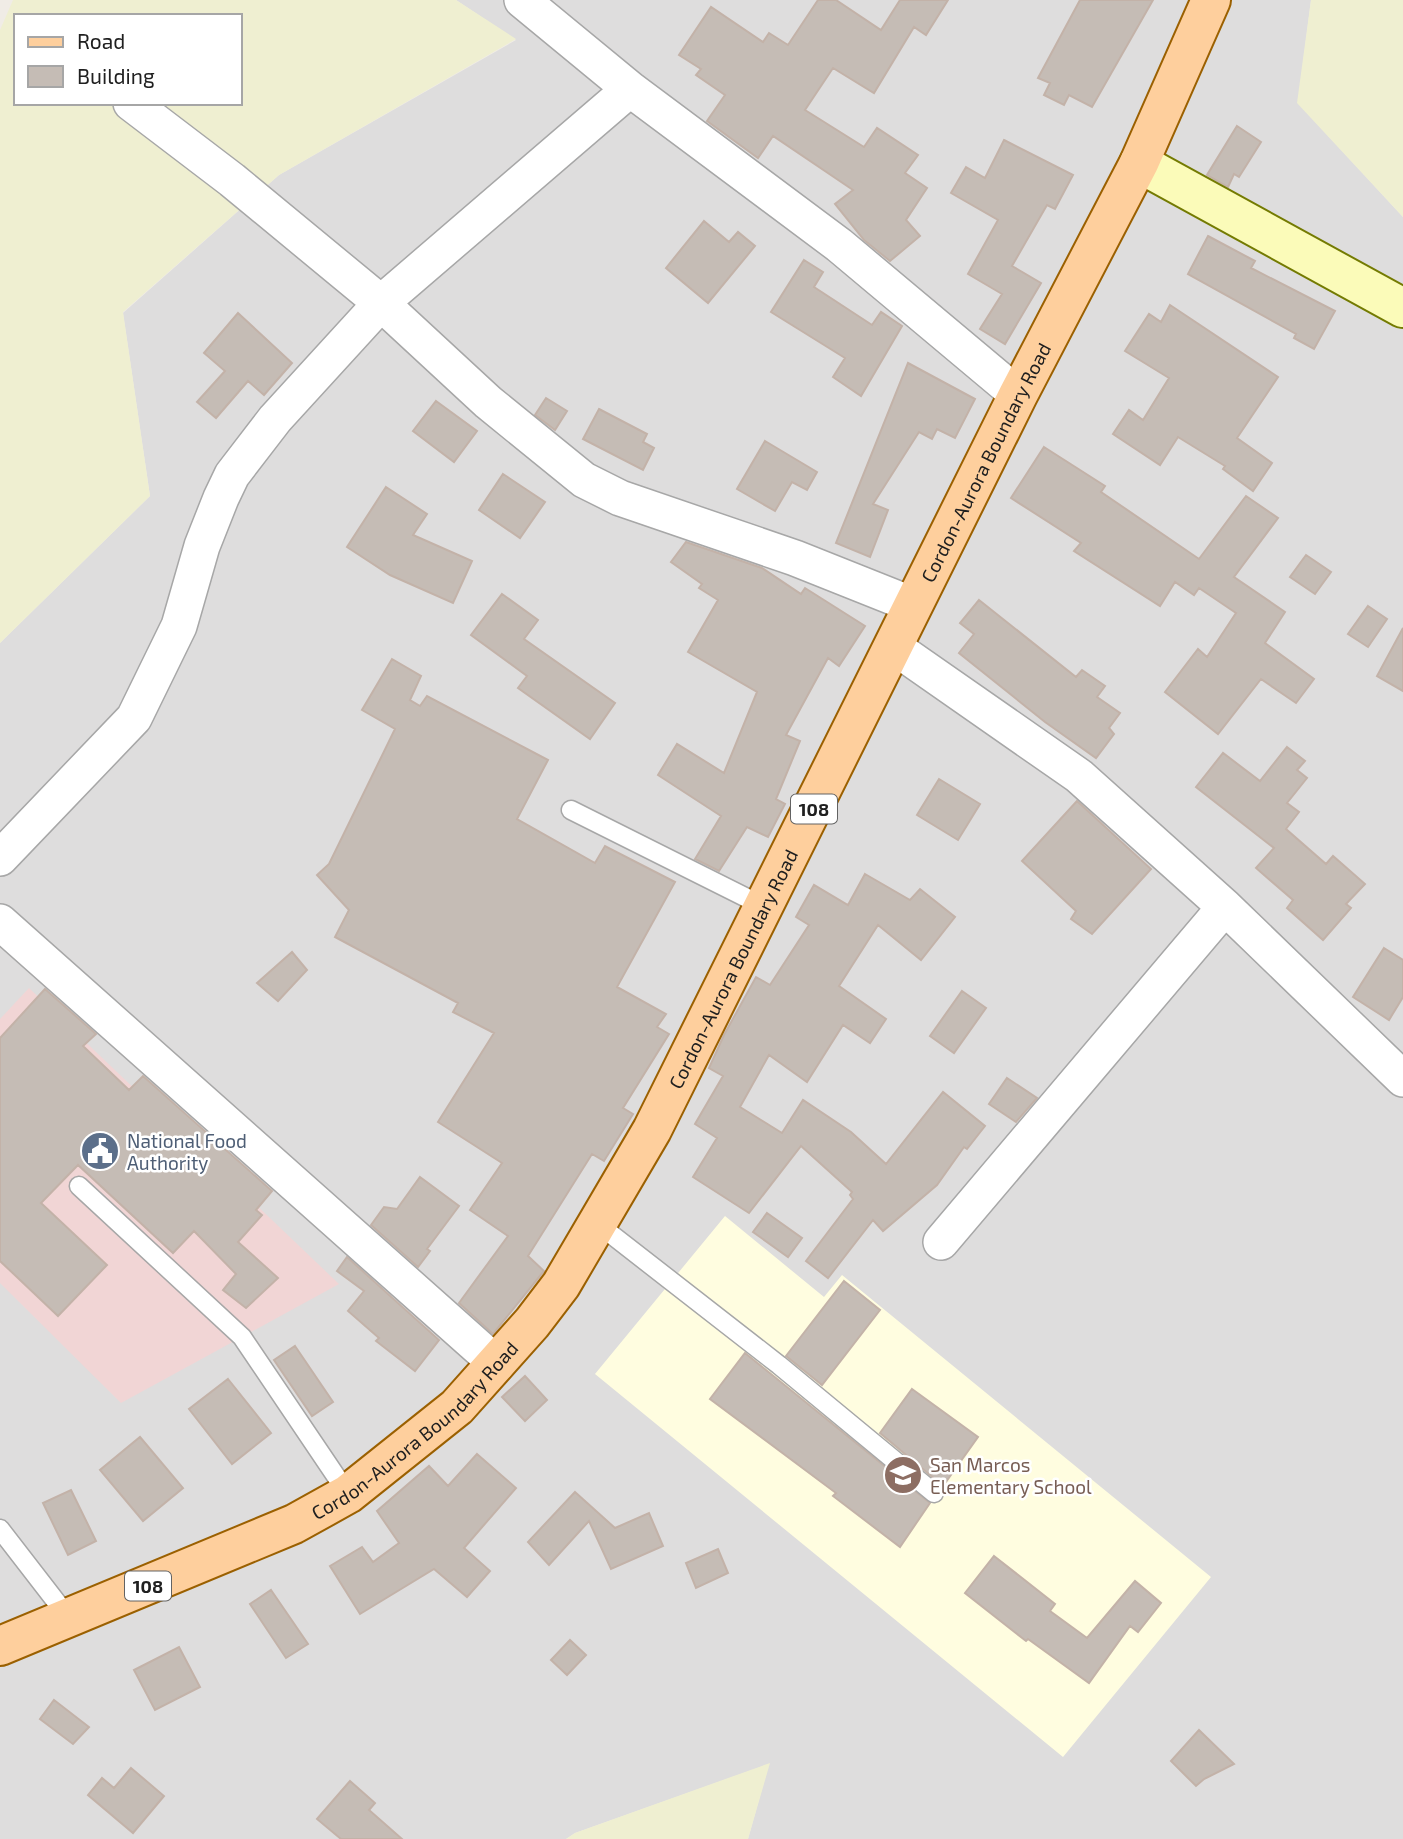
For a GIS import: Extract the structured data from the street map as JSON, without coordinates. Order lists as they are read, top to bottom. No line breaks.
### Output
{"streets":{"main road":["Cordon-Aurora Boundary Road","108"]},"places":{"public building":["National Food Authority"],"school or university":["San Marcos Elementary School"]},"legend":["Road","Building"]}
